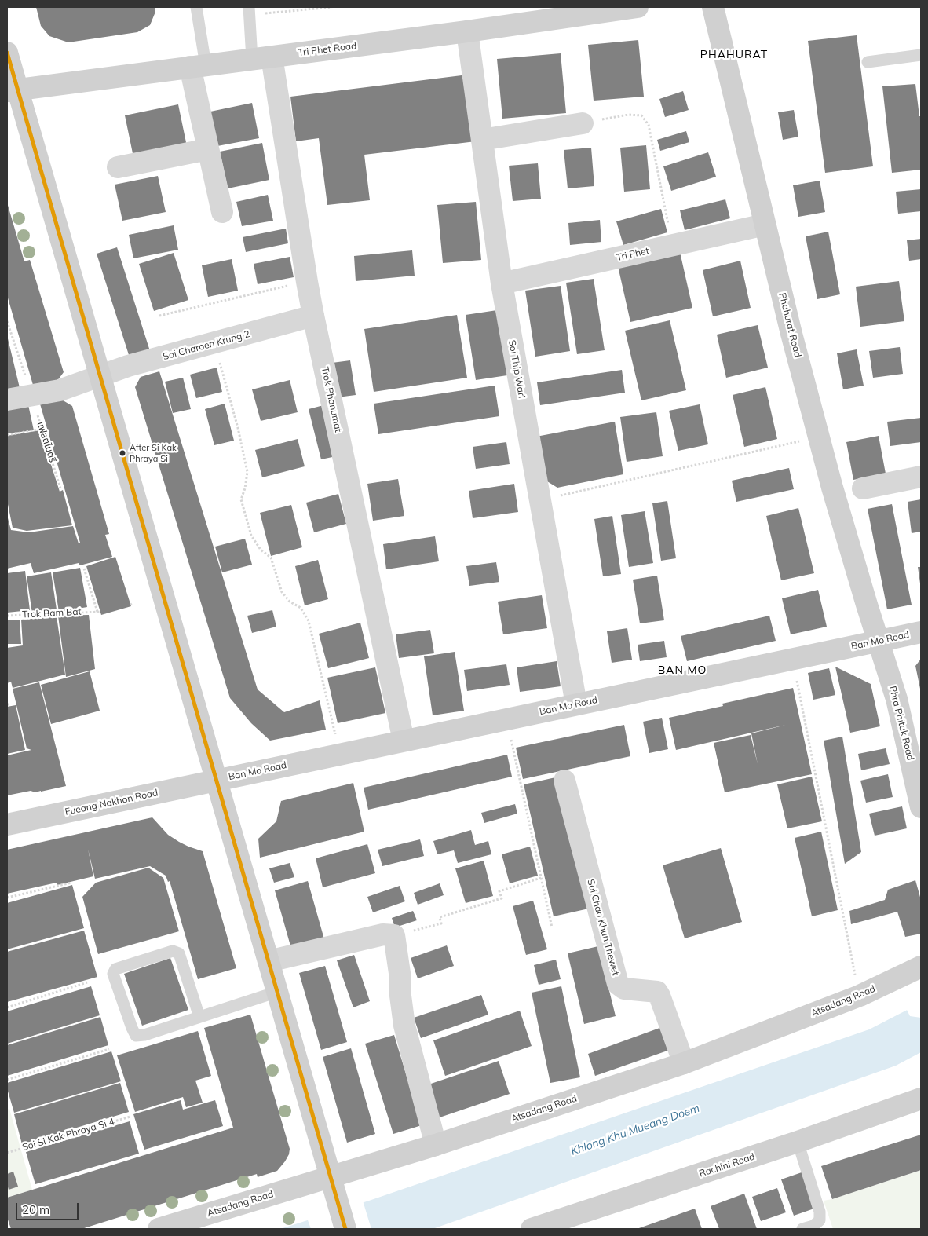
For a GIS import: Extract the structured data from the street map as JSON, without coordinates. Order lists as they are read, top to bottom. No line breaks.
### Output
{"streets":{"street":["Tri Phet Road","Tri Phet","Phahurat Road","Soi Charoen Krung 2","Soi Thip Wari","Trok Phanumat","Ban Mo Road","Phra Phitak Road","Fueang Nakhon Road","Soi Chao Khun Thewet","Atsadang Road","Rachini Road"],"path":["แฟลตไมตรี","Trok Bam Bat","Soi Si Kak Phraya Si 4"]},"crossings":[["Tri Phet Road","Soi Thip Wari"],["Tri Phet Road","Trok Phanumat"],["Tri Phet","Phahurat Road"],["Tri Phet","Soi Thip Wari"],["Phahurat Road","Ban Mo Road"],["Phahurat Road","Phra Phitak Road"],["Soi Charoen Krung 2","Trok Phanumat"],["Soi Charoen Krung 2","แฟลตไมตรี"],["Soi Thip Wari","Ban Mo Road"],["Trok Phanumat","Ban Mo Road"],["Ban Mo Road","Phra Phitak Road"],["Ban Mo Road","Fueang Nakhon Road"],["Soi Chao Khun Thewet","Atsadang Road"]],"districts":["PHAHURAT","BAN MO"],"water":["Khlong Khu Mueang Doem"],"places":["After Si Kak Phraya Si"],"scale_bar":"20 m"}
